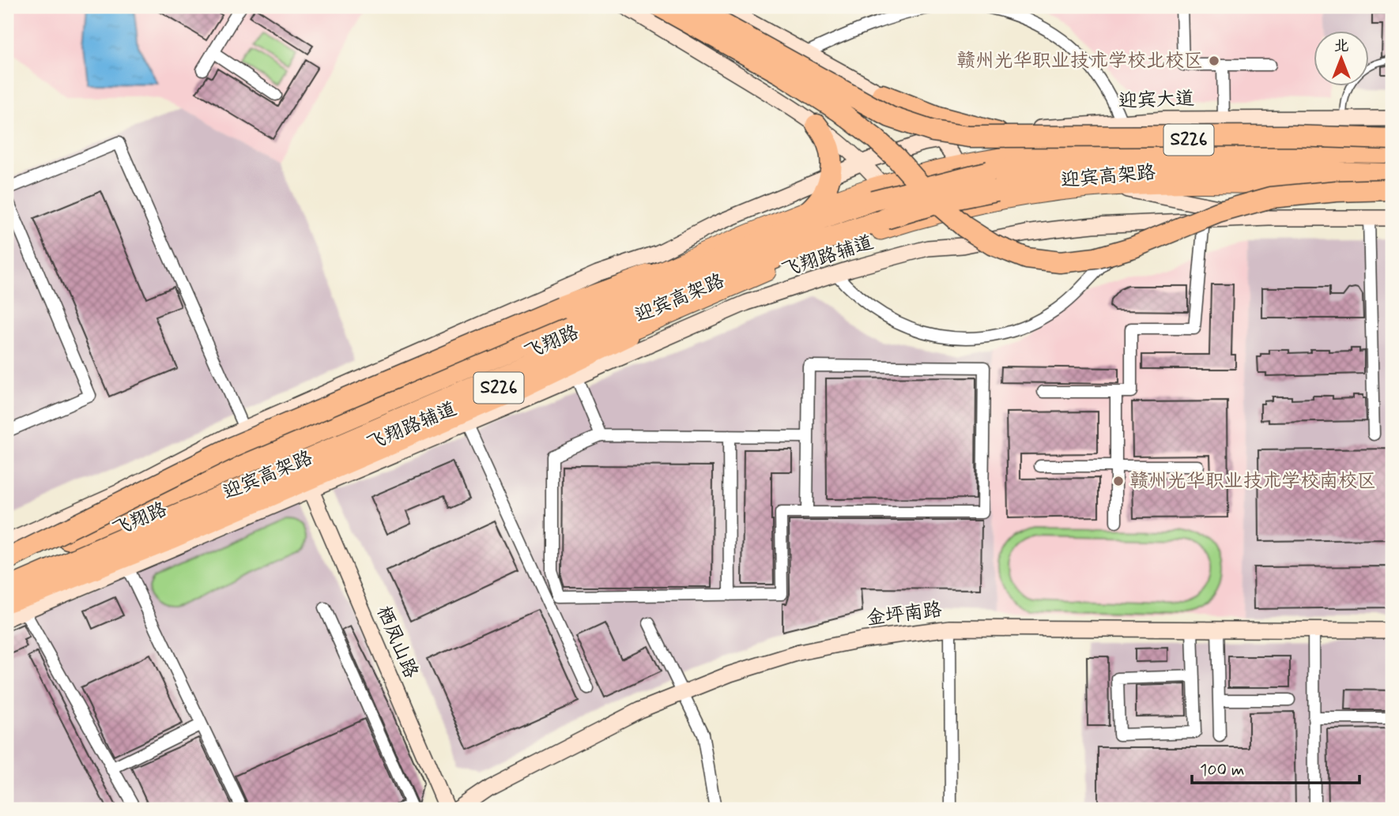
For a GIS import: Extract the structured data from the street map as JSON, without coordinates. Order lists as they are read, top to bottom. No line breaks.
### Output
{"streets":{"highway":["迎宾高架路"],"main road":["S226","飞翔路"],"street":["迎宾大道","飞翔路辅道","金坪南路","栖凤山路"]},"crossings":[["S226","飞翔路"],["飞翔路辅道","飞翔路"],["飞翔路辅道","栖凤山路"]],"places":["赣州光华职业技术学校北校区","赣州光华职业技术学校南校区"],"scale_bar":"100 m","north":"top"}
